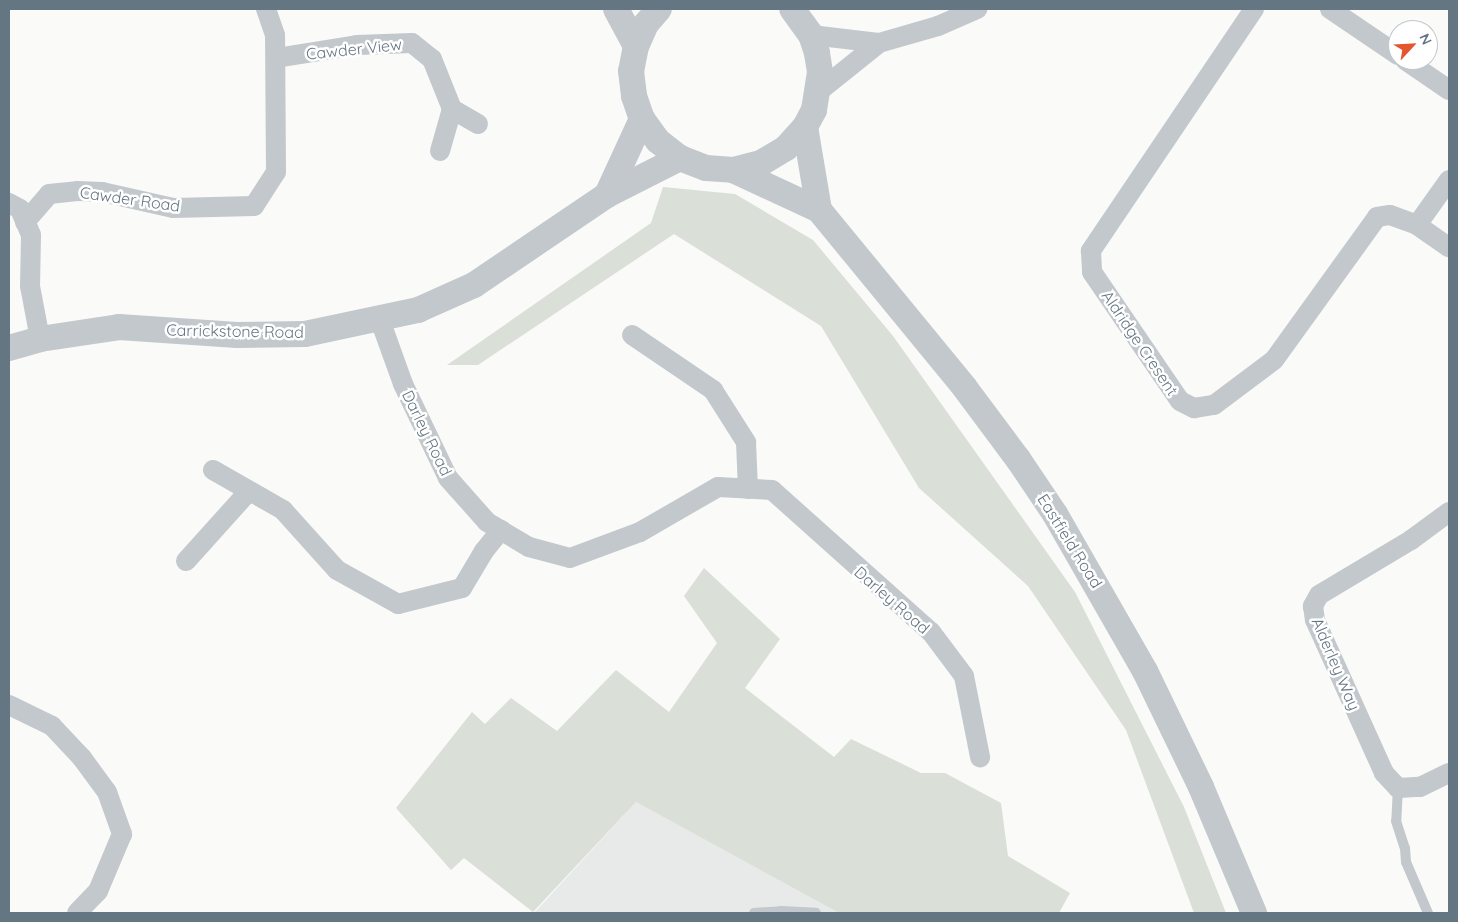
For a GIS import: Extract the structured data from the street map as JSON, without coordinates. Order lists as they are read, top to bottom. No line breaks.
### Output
{"streets":{"street":["Cawder View","Cawder Road","Carrickstone Road","Aldridge Cresent","Darley Road","Eastfield Road","Alderley Way"]},"crossings":[["Cawder View","Cawder Road"],["Carrickstone Road","Darley Road"]],"north":"top right"}
